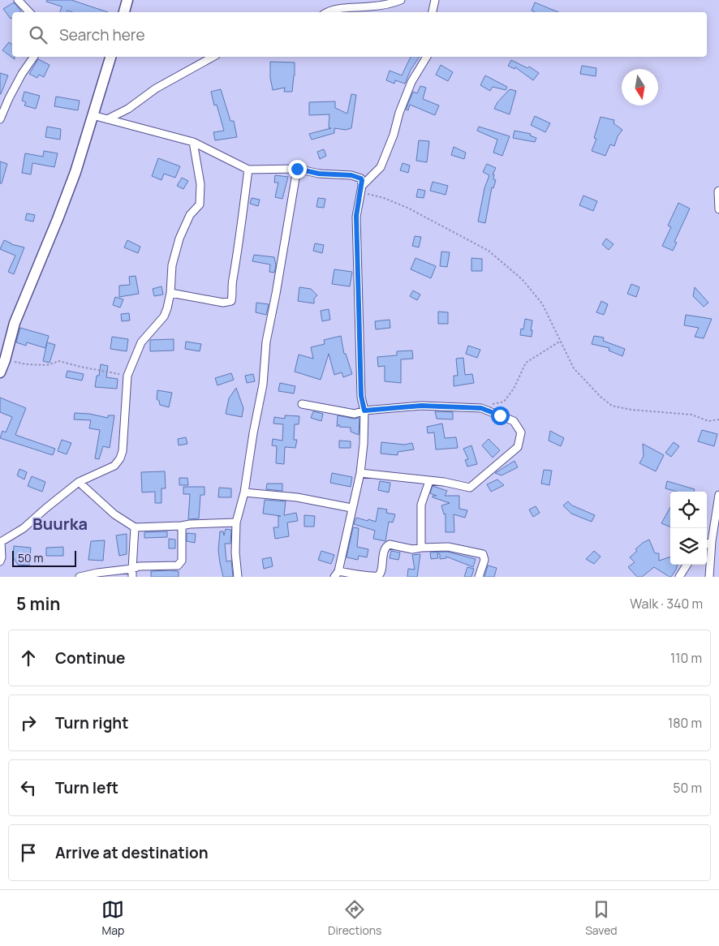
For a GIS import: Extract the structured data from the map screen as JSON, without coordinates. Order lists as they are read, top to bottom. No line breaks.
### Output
{"districts":["Buurka"],"scale_bar":"50 m","north":"bottom","page":{"search":"Search here","scale":"50 m","heading":["5 min","Walk · 340 m"],"list":[["Continue","110 m"],["Turn right","180 m"],["Turn left","50 m"],"Arrive at destination"],"nav":["Map","Directions","Saved"]}}
